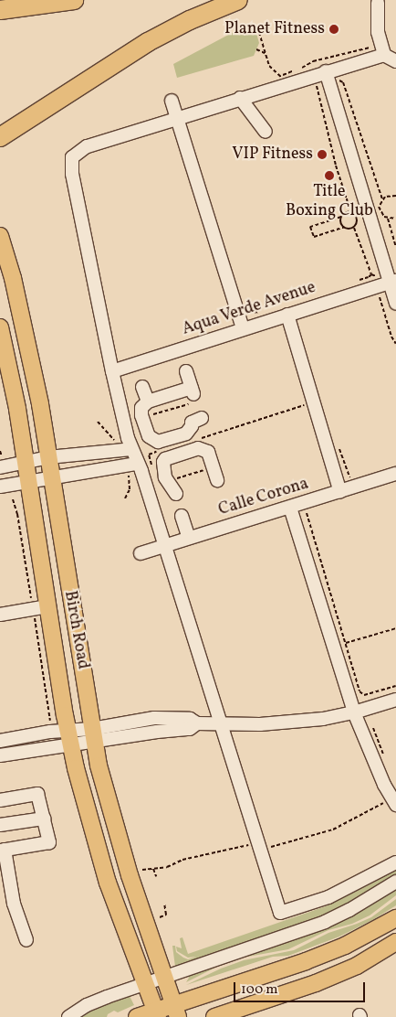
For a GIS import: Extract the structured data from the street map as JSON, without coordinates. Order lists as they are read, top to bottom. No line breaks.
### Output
{"streets":{"main road":["Birch Road"],"street":["Aqua Verde Avenue","Calle Corona"]},"places":["Planet Fitness","VIP Fitness","Title Boxing Club"],"scale_bar":"100 m"}
